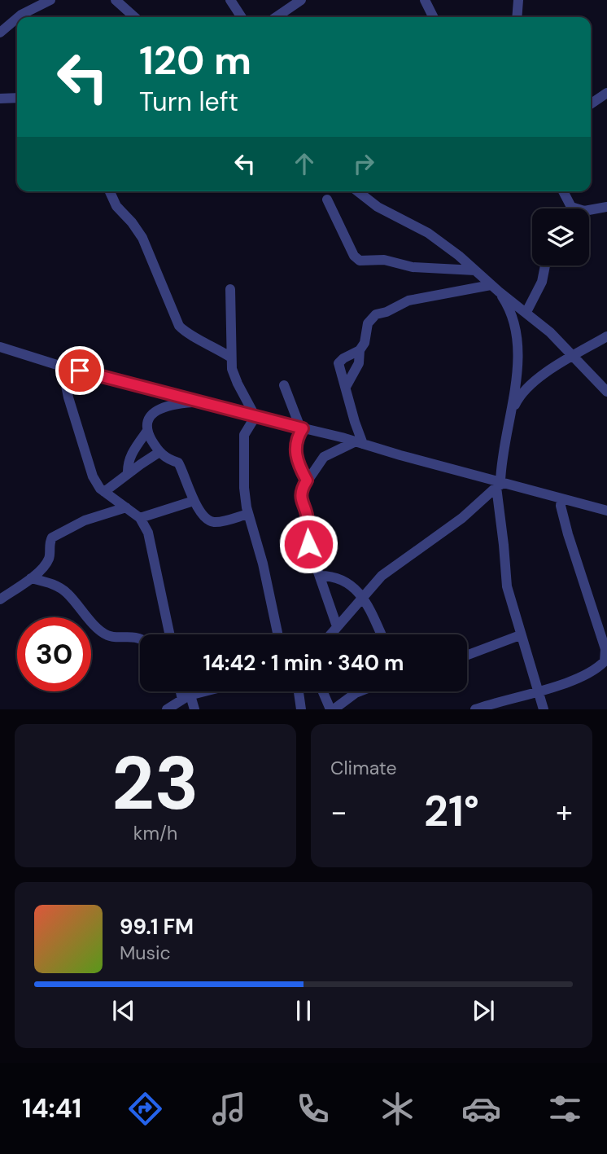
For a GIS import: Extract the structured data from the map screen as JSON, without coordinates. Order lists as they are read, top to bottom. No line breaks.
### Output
{"page":{"turn":["120 m","Turn left"],"limit":"30","trip":"14:42 · 1 min · 340 m","tile":[["23","km/h"],"Climate"],"heat":["−","21°","+"],"song":["99.1 FM","Music"],"tabs":"14:41"}}
